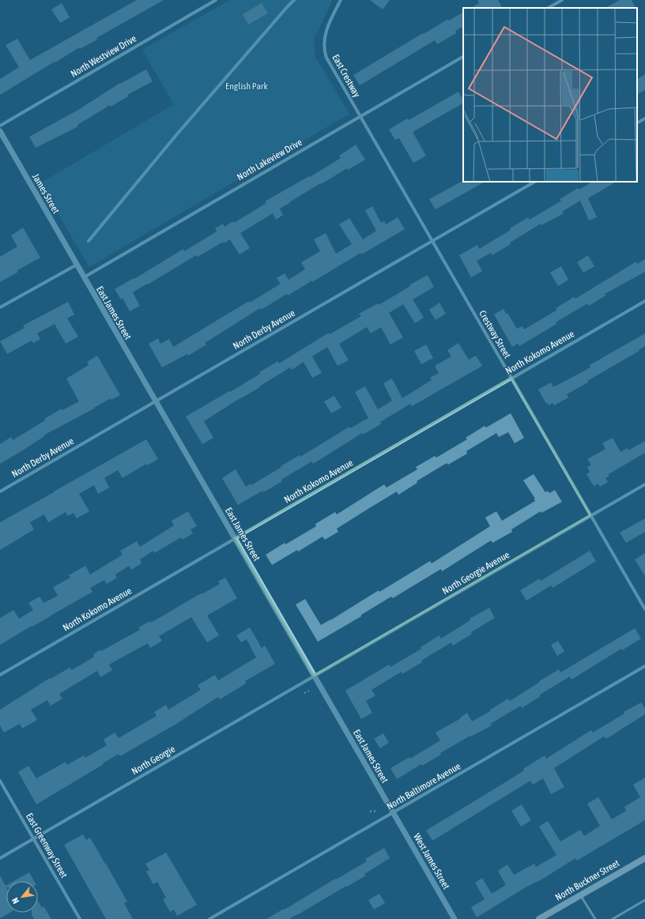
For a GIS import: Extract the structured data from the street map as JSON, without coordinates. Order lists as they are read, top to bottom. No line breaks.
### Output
{"streets":{"main road":["North Buckner Street"],"street":["North Westview Drive","East Crestway","North Lakeview Drive","James Street","East James Street","North Derby Avenue","Crestway Street","North Kokomo Avenue","North Georgie Avenue","North Georgie","North Baltimore Avenue","East Greenway Street","West James Street"]},"crossings":[["East Crestway","North Lakeview Drive"],["East Crestway","Crestway Street"],["North Lakeview Drive","East James Street"],["North Lakeview Drive","Crestway Street"],["James Street","East James Street"],["East James Street","North Derby Avenue"],["East James Street","North Kokomo Avenue"],["East James Street","North Georgie Avenue"],["East James Street","North Georgie"],["East James Street","North Baltimore Avenue"],["East James Street","West James Street"],["North Derby Avenue","Crestway Street"],["Crestway Street","North Kokomo Avenue"],["Crestway Street","North Georgie Avenue"],["North Georgie Avenue","North Georgie"],["North Georgie","East Greenway Street"],["North Baltimore Avenue","West James Street"]],"parks":["English Park"],"north":"bottom left"}
